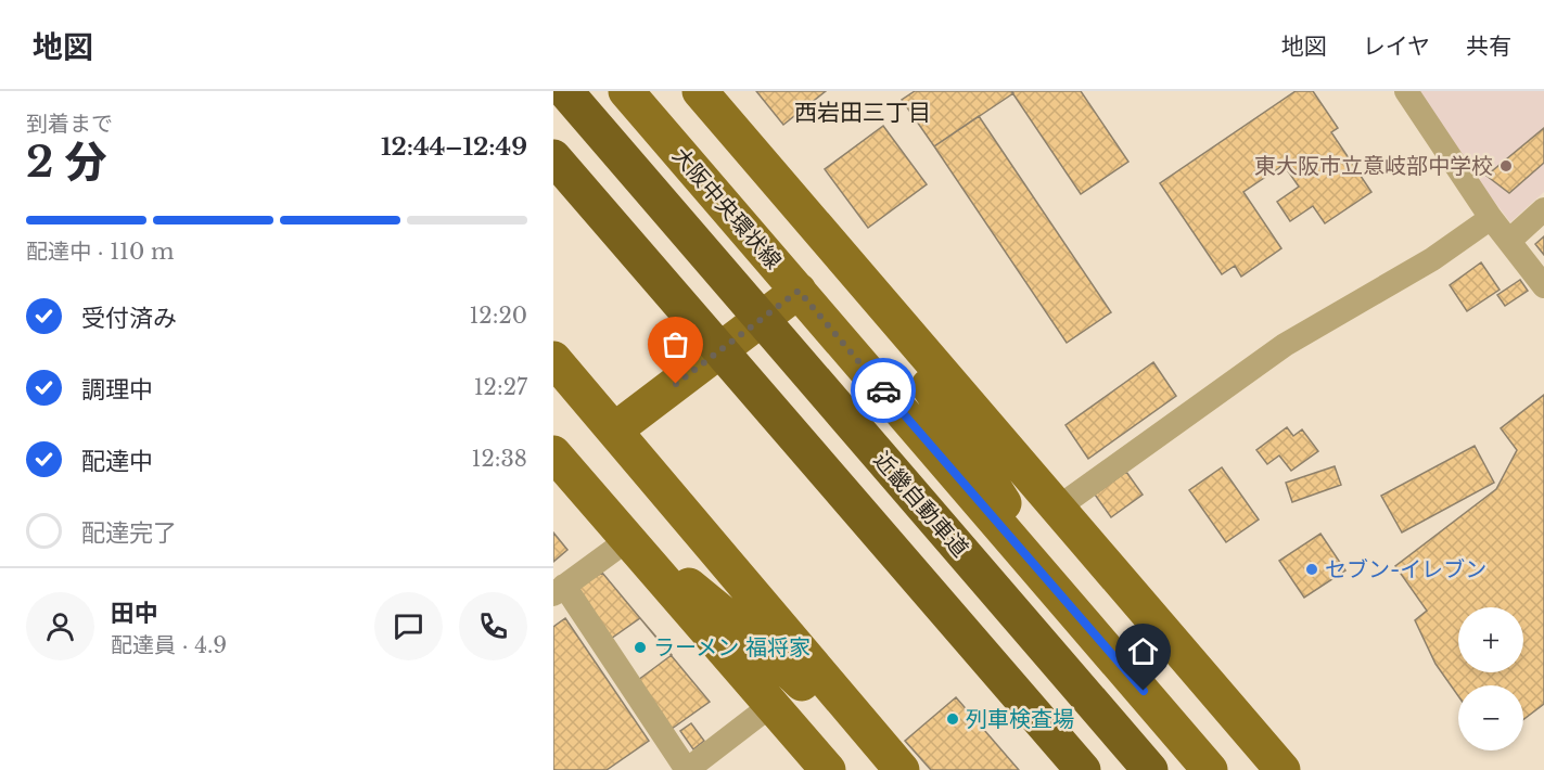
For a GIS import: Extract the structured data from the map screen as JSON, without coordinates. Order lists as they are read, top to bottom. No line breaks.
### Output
{"streets":{"highway":["近畿自動車道"],"main road":["大阪中央環状線"]},"districts":["西岩田三丁目"],"places":["東大阪市立意岐部中学校","セブン-イレブン","ラーメン 福将家","列車検査場"],"page":{"header":"地図","nav":["地図","レイヤ","共有"],"heading":["2 分","到着まで","12:44–12:49"],"panel":["田中","配達員 · 4.9"],"bar":"配達中 · 110 m","list":[["受付済み","12:20"],["調理中","12:27"],["配達中","12:38"],"配達完了"],"map_buttons":["+","−"]}}
